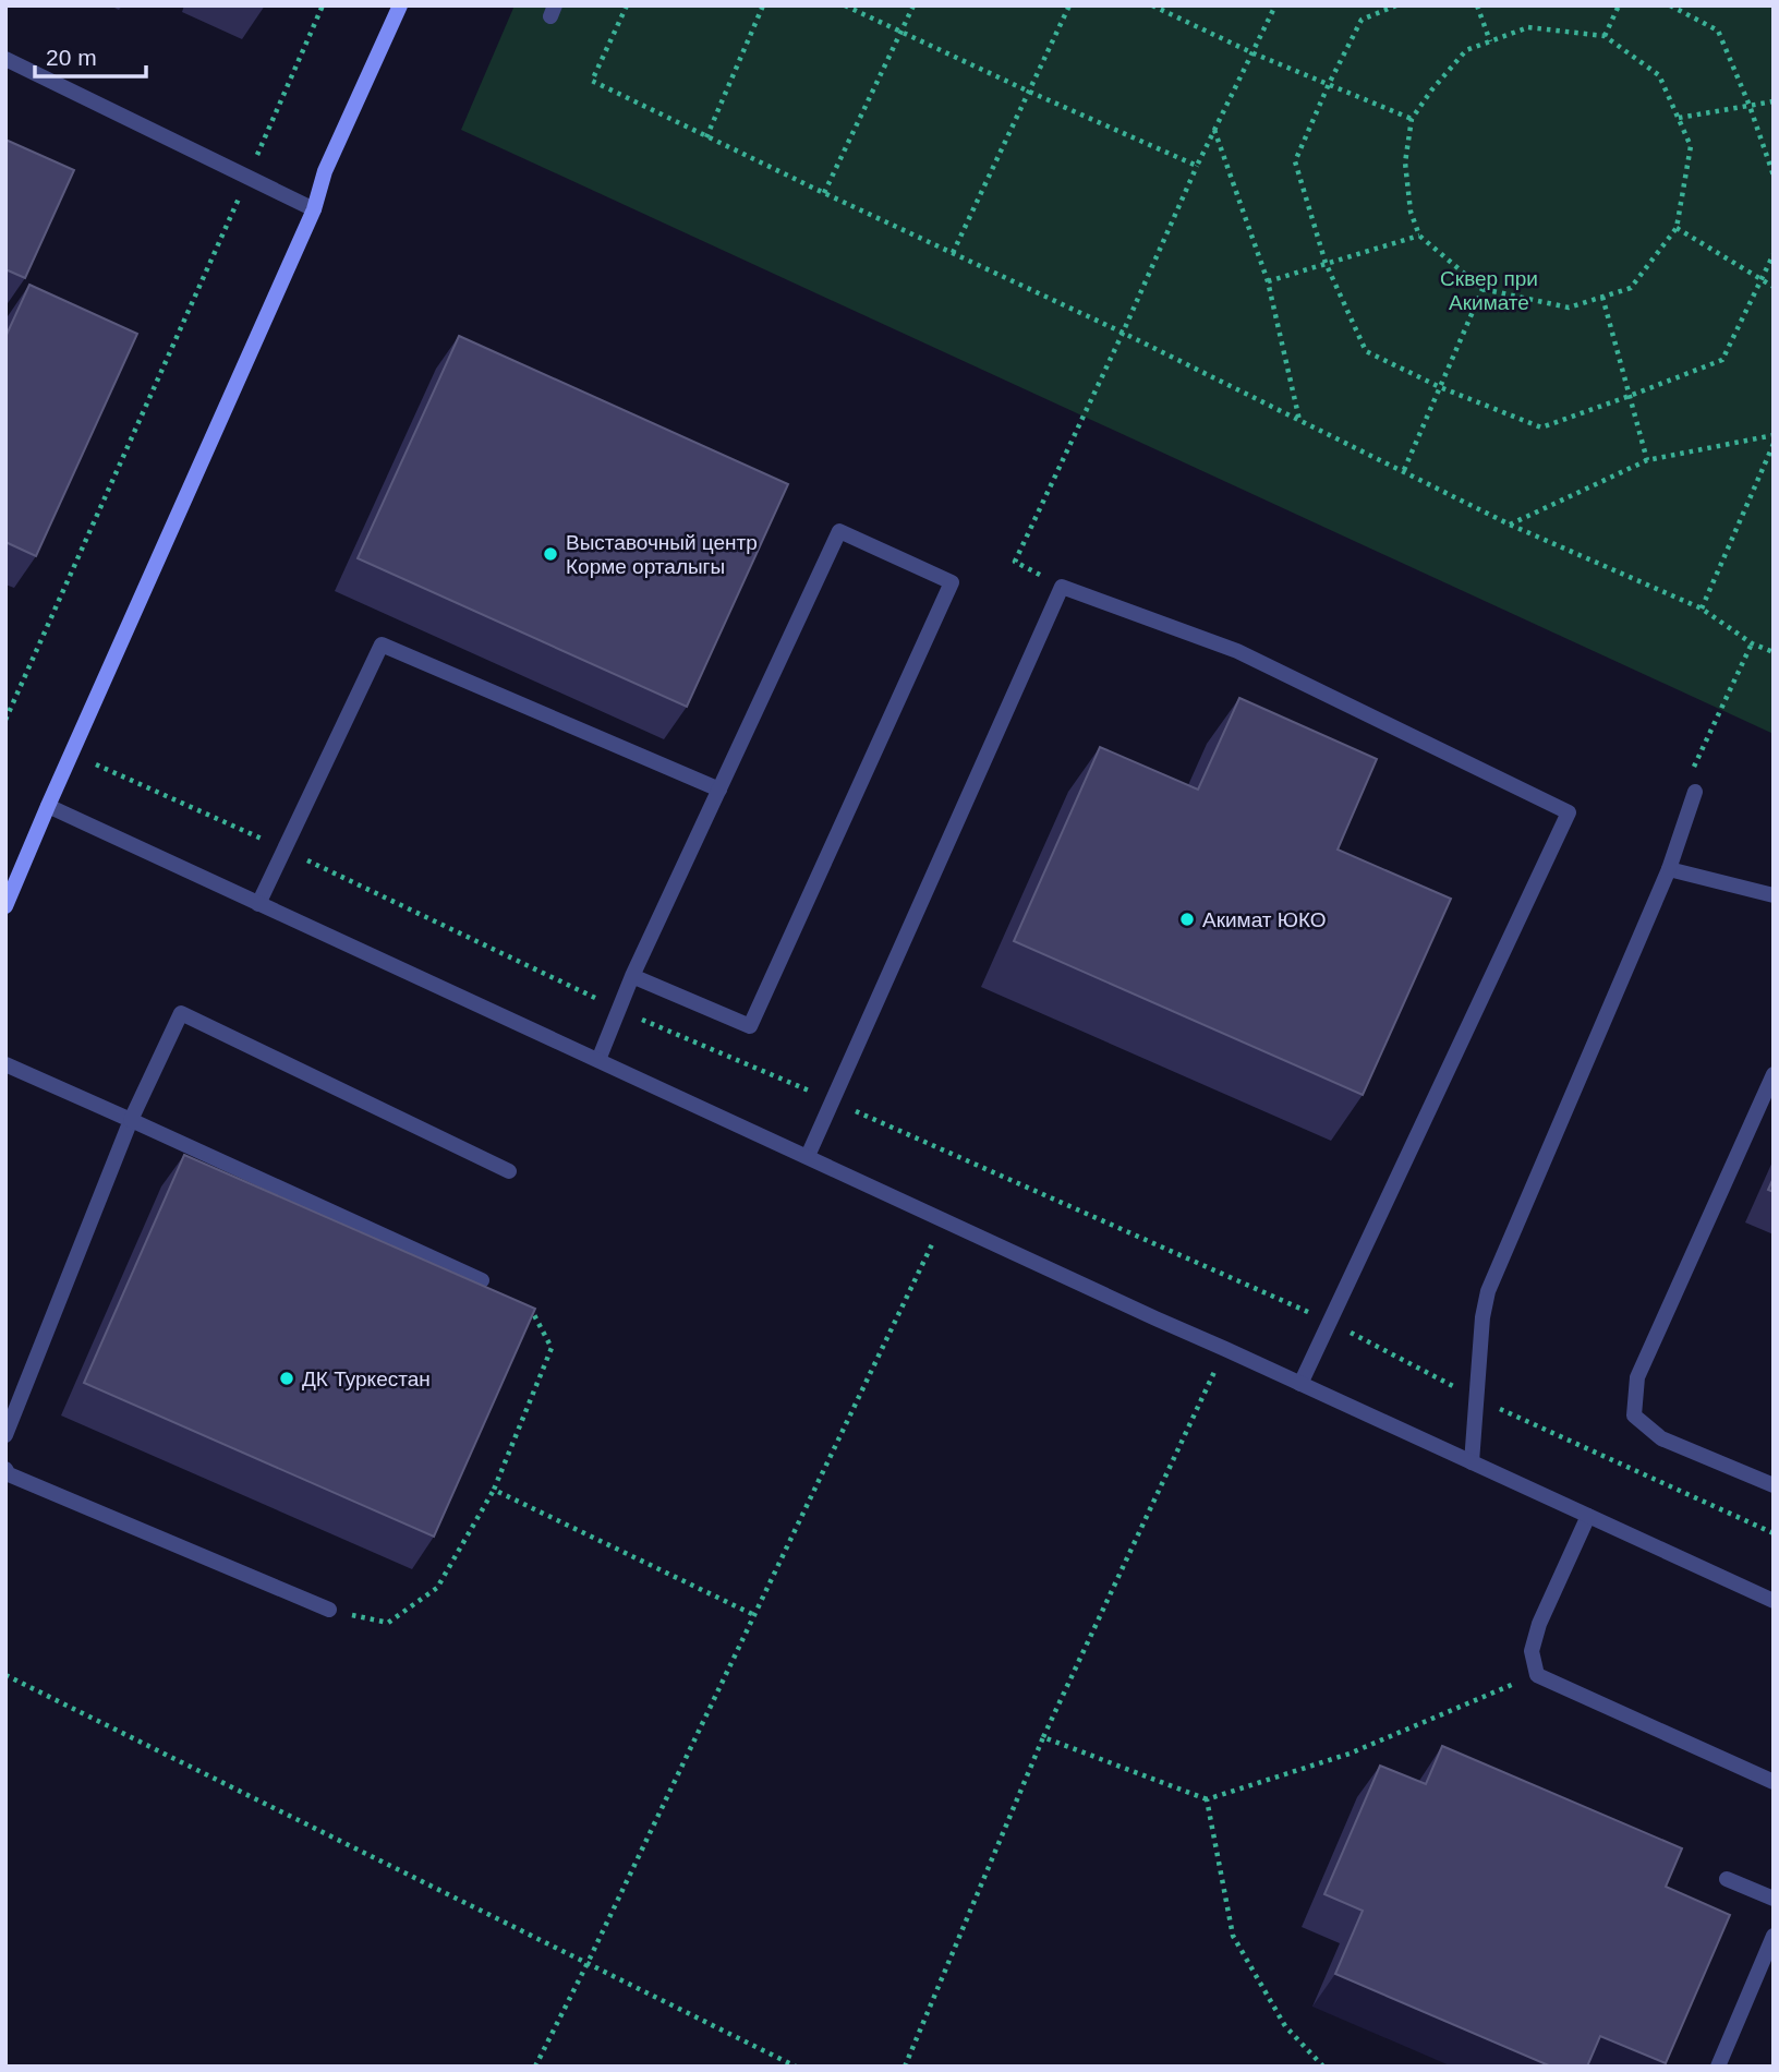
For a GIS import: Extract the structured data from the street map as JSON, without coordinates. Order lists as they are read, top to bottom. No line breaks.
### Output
{"parks":["Сквер при Акимате"],"places":["Выставочный центр Корме орталыгы","Акимат ЮКО","ДК Туркестан"],"scale_bar":"20 m"}
